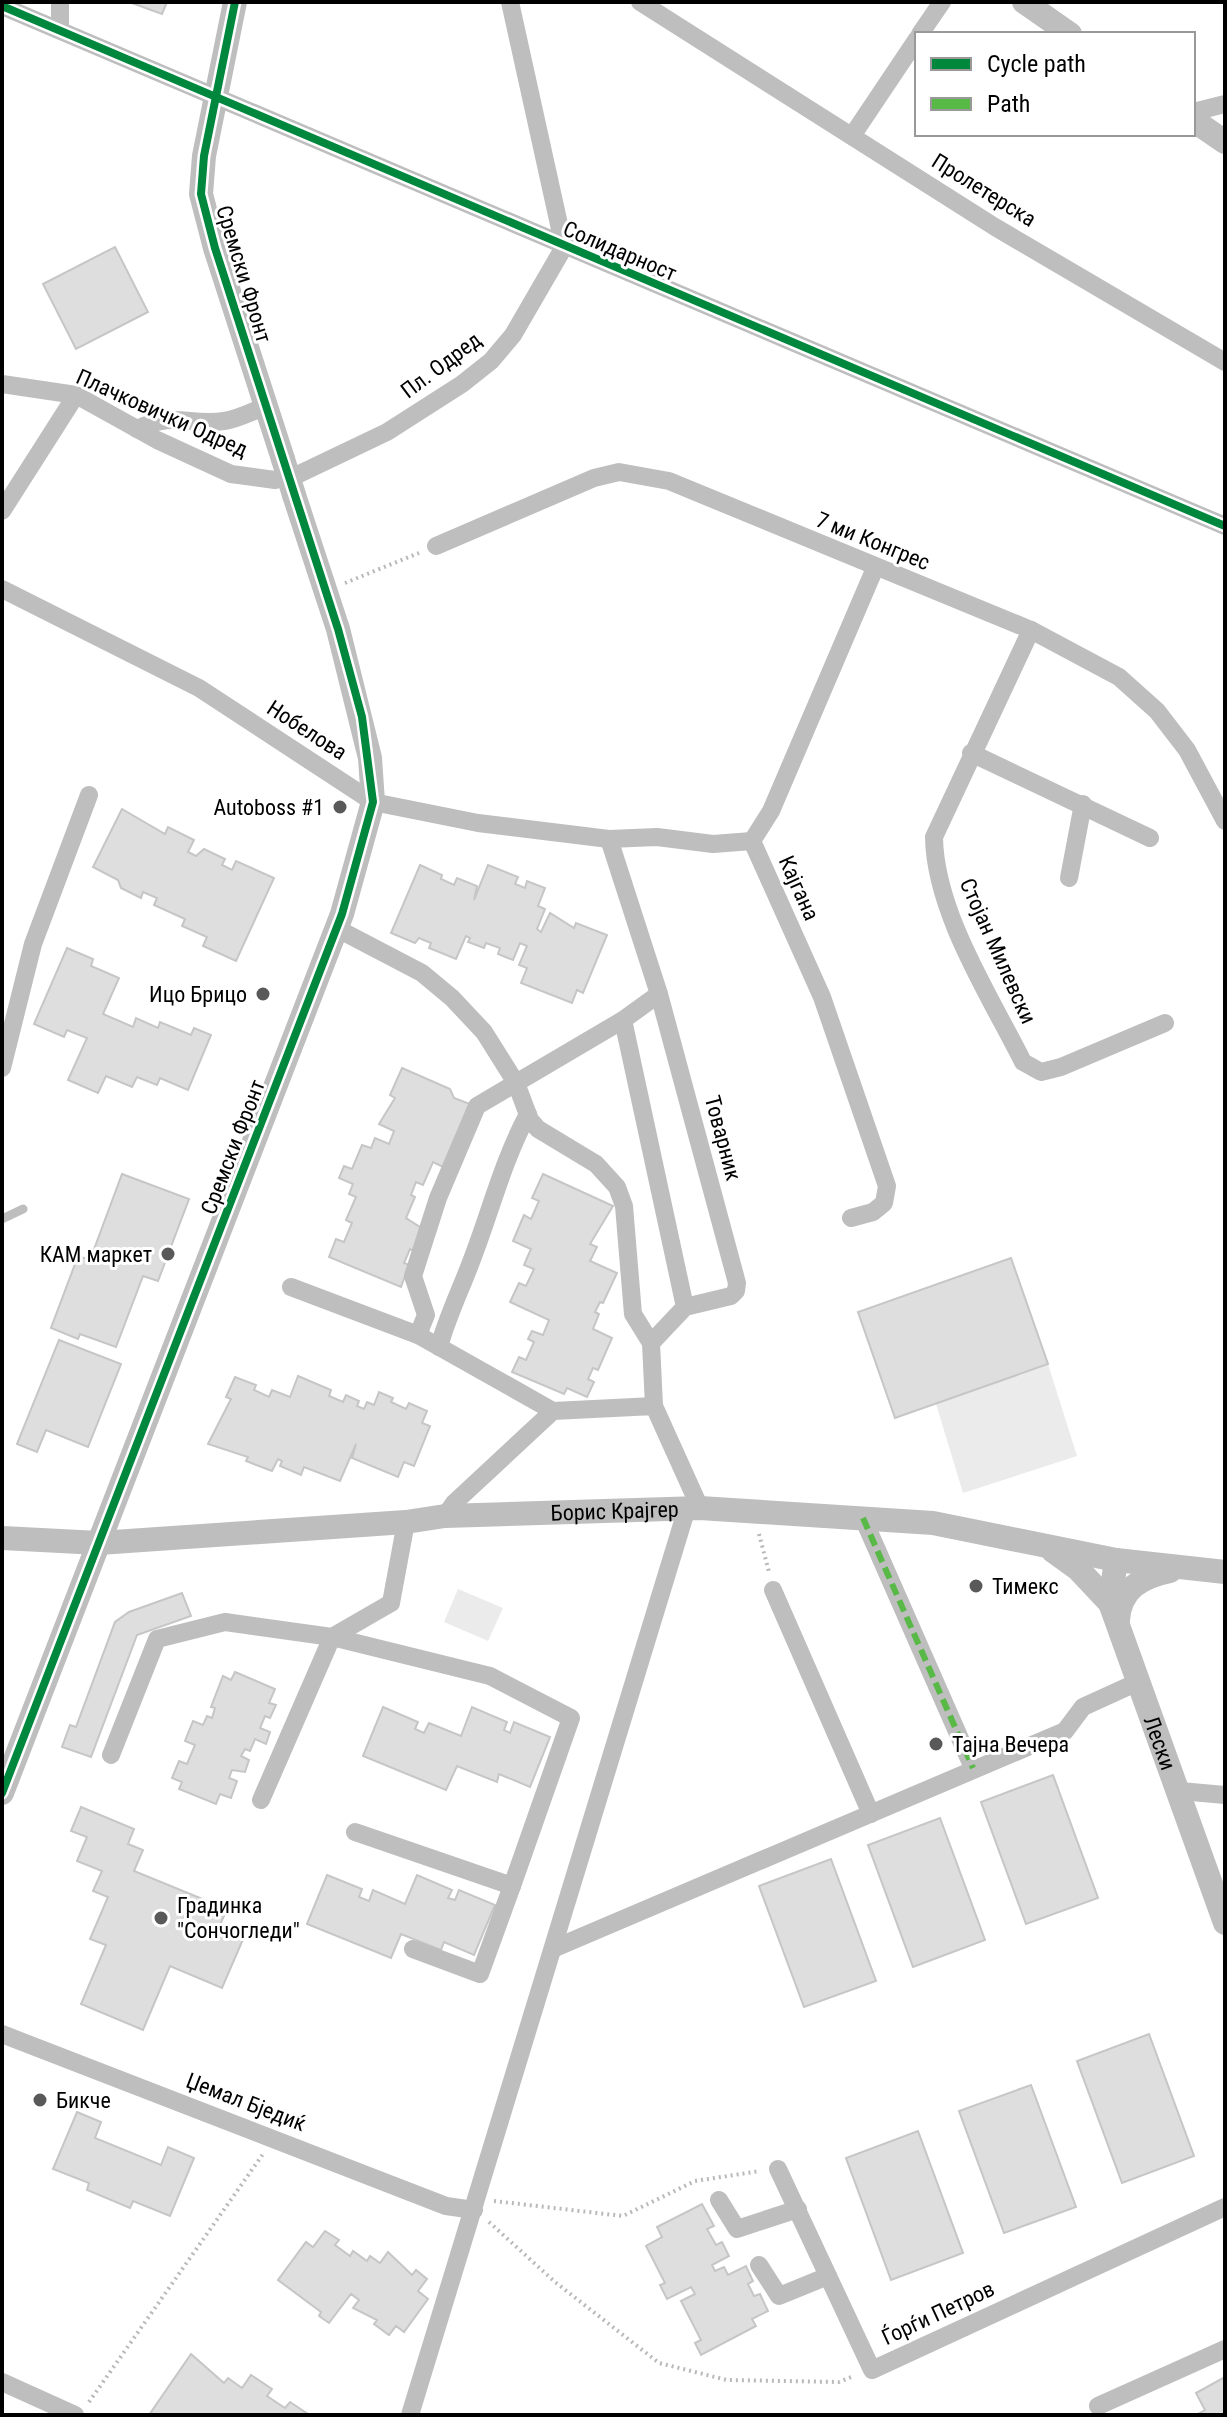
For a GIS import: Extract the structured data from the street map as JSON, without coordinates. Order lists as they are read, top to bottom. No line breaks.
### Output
{"streets":{"street":["Пролетерска","Солидарност","Сремски Фронт","Пл. Одред","Плачковички Одред","7 ми Конгрес","Нобелова","Кајгана","Стојан Милевски","Товарник","Борис Крајгер","Лески","Џемал Бједиќ","Ѓорѓи Петров"]},"crossings":[["Солидарност","Сремски Фронт"],["Солидарност","Пл. Одред"],["Сремски Фронт","Нобелова"],["Сремски Фронт","Борис Крајгер"],["Пл. Одред","Плачковички Одред"],["7 ми Конгрес","Кајгана"],["7 ми Конгрес","Стојан Милевски"],["Нобелова","Кајгана"],["Нобелова","Товарник"],["Борис Крајгер","Лески"]],"places":["Autoboss #1","Ицо Брицо","КАМ маркет","Тимекс","Тајна Вечера","Градинка \"Сончогледи\"","Бикче"],"legend":["Cycle path","Path"]}
